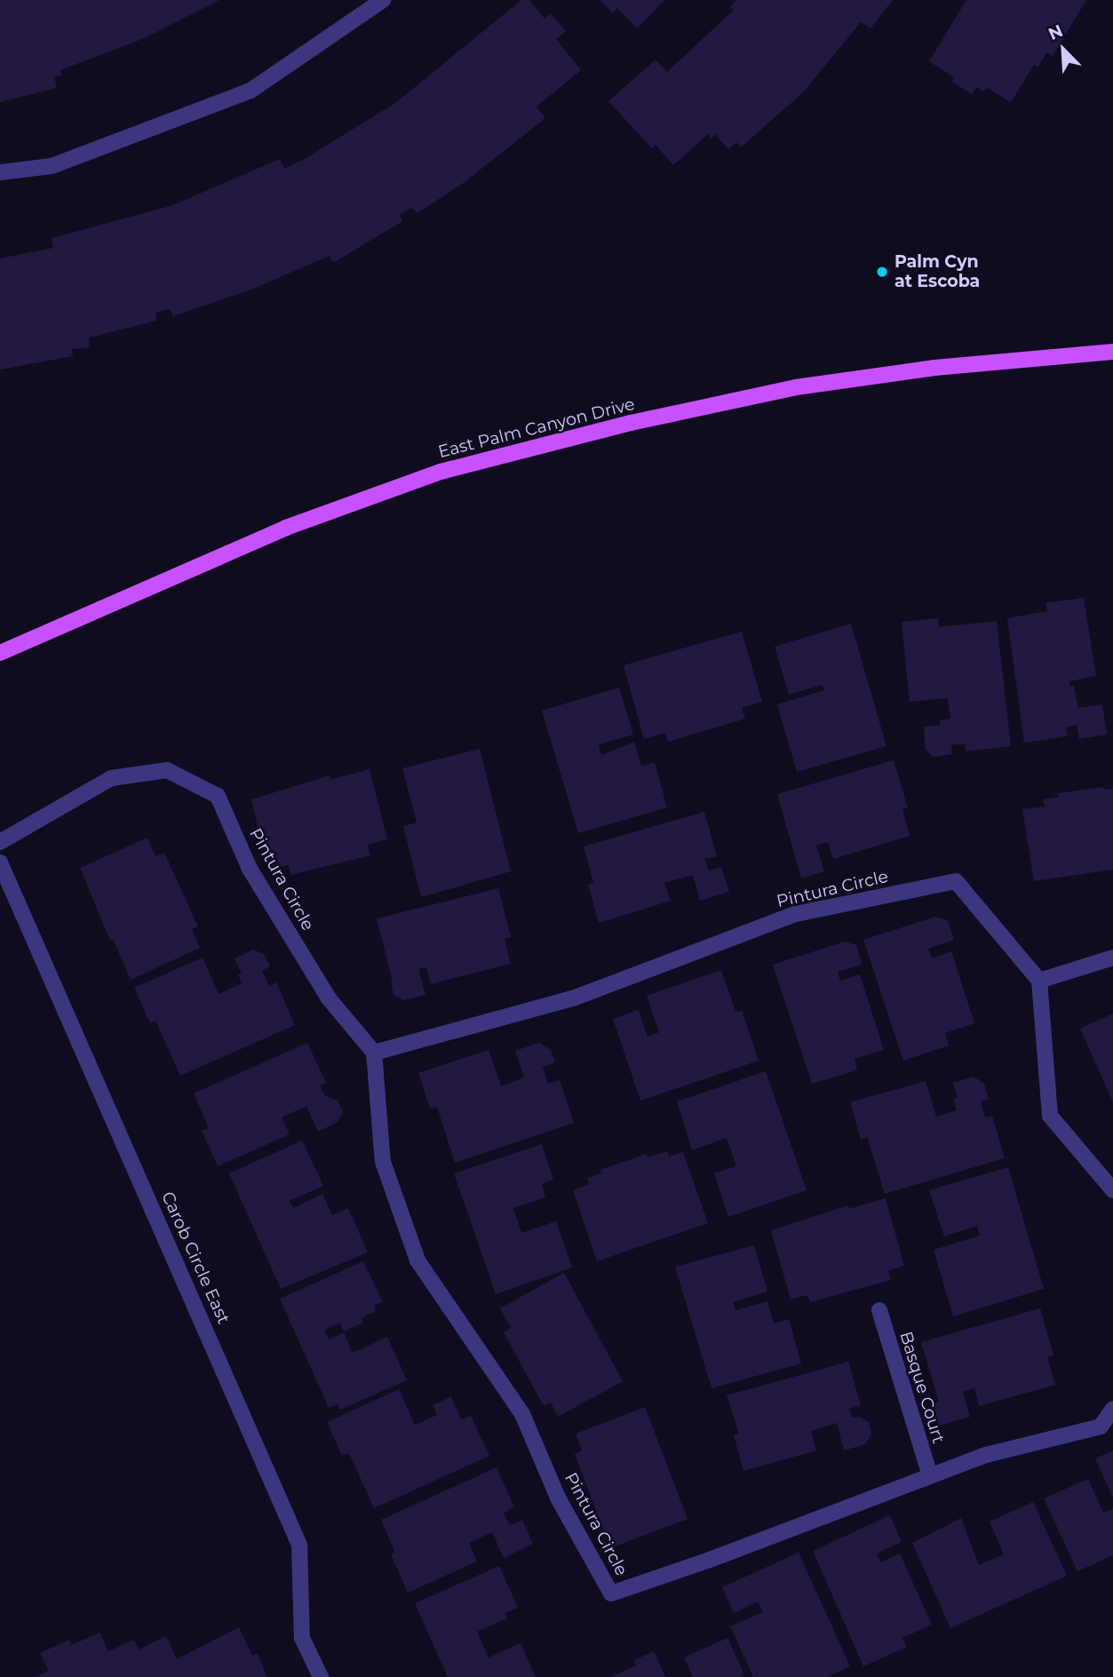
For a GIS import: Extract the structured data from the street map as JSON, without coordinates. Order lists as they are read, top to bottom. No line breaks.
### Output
{"streets":{"main road":["East Palm Canyon Drive"],"street":["Pintura Circle","Carob Circle East","Basque Court"]},"crossings":[["Pintura Circle","Basque Court"]],"places":["Palm Cyn at Escoba"],"north":"top left"}
